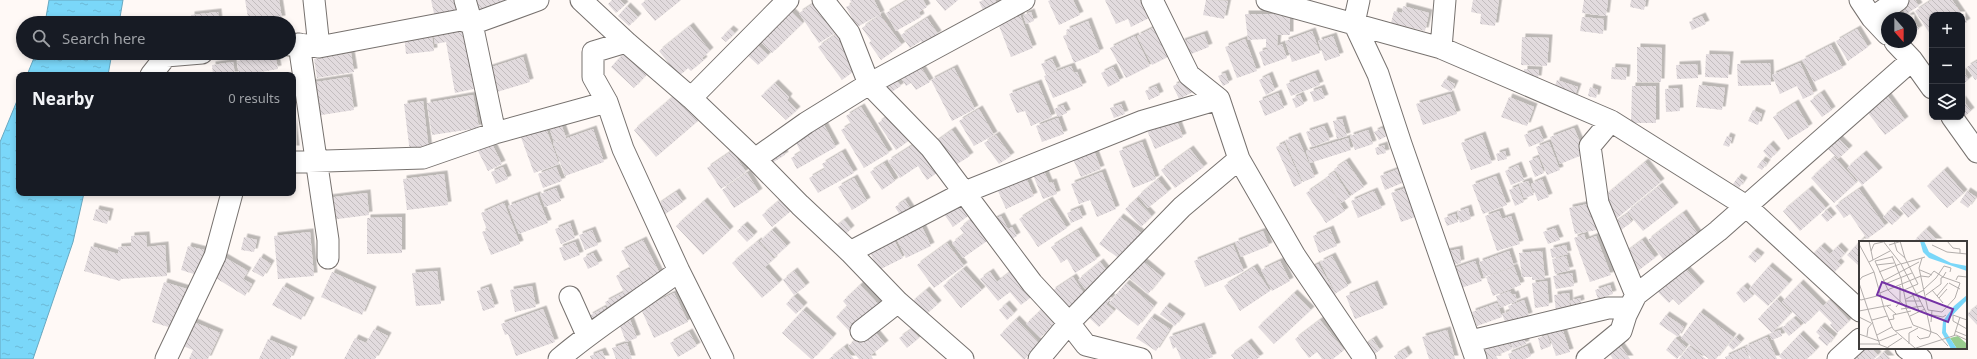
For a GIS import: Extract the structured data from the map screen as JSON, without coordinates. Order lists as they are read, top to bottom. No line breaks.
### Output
{"north":"bottom","page":{"map_buttons":["+","−"],"search":"Search here","heading":["Nearby","0 results"]}}
